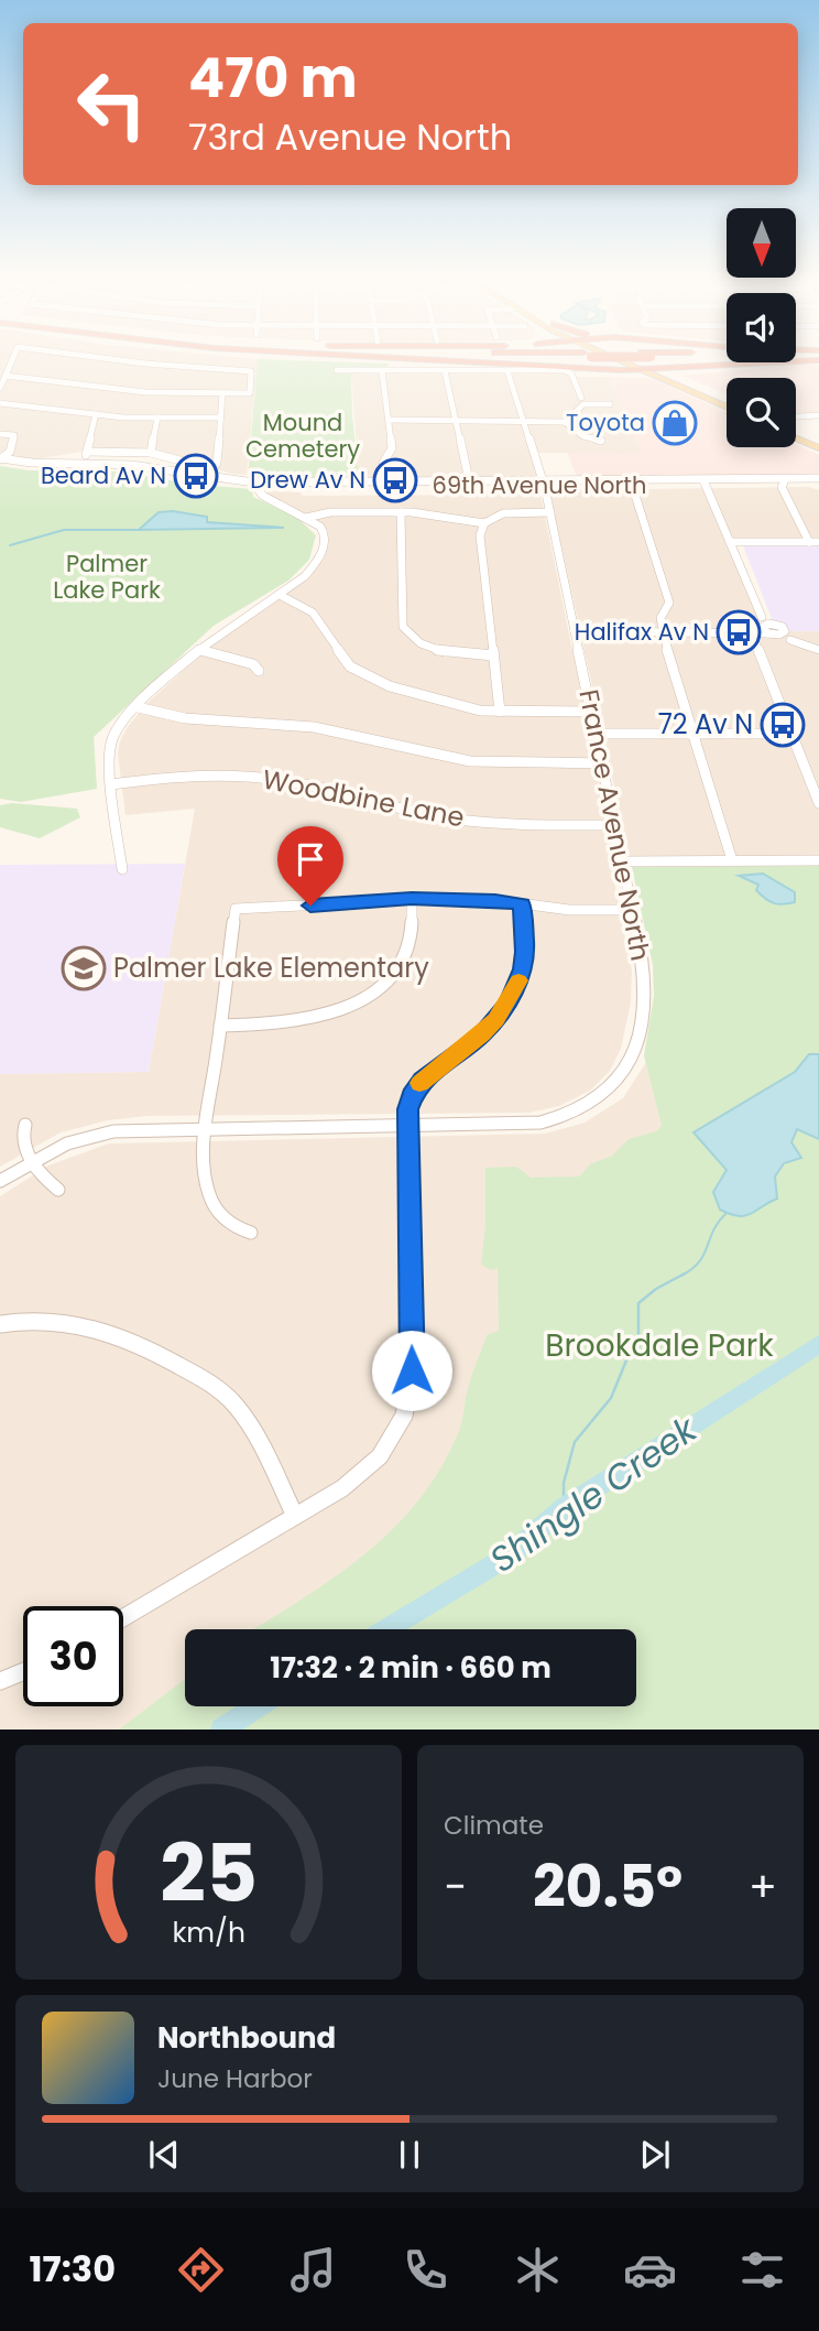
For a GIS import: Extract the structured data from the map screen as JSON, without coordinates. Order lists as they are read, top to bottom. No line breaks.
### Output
{"streets":{"street":["69th Avenue North","Woodbine Lane","France Avenue North"]},"crossings":[["69th Avenue North","France Avenue North"],["Woodbine Lane","France Avenue North"]],"water":["Shingle Creek"],"parks":["Mound Cemetery","Palmer Lake Park","Brookdale Park"],"places":{"shop":["Toyota"],"bus stop":["Beard Av N","Drew Av N","Halifax Av N","72 Av N"],"school or university":["Palmer Lake Elementary"]},"north":"bottom","page":{"turn":["470 m","73rd Avenue North"],"limit":"30","trip":"17:32 · 2 min · 660 m","tile":"Climate","heat":["−","20.5°","+"],"song":["Northbound","June Harbor"],"tabs":"17:30","gauge":["25","km/h"]}}
